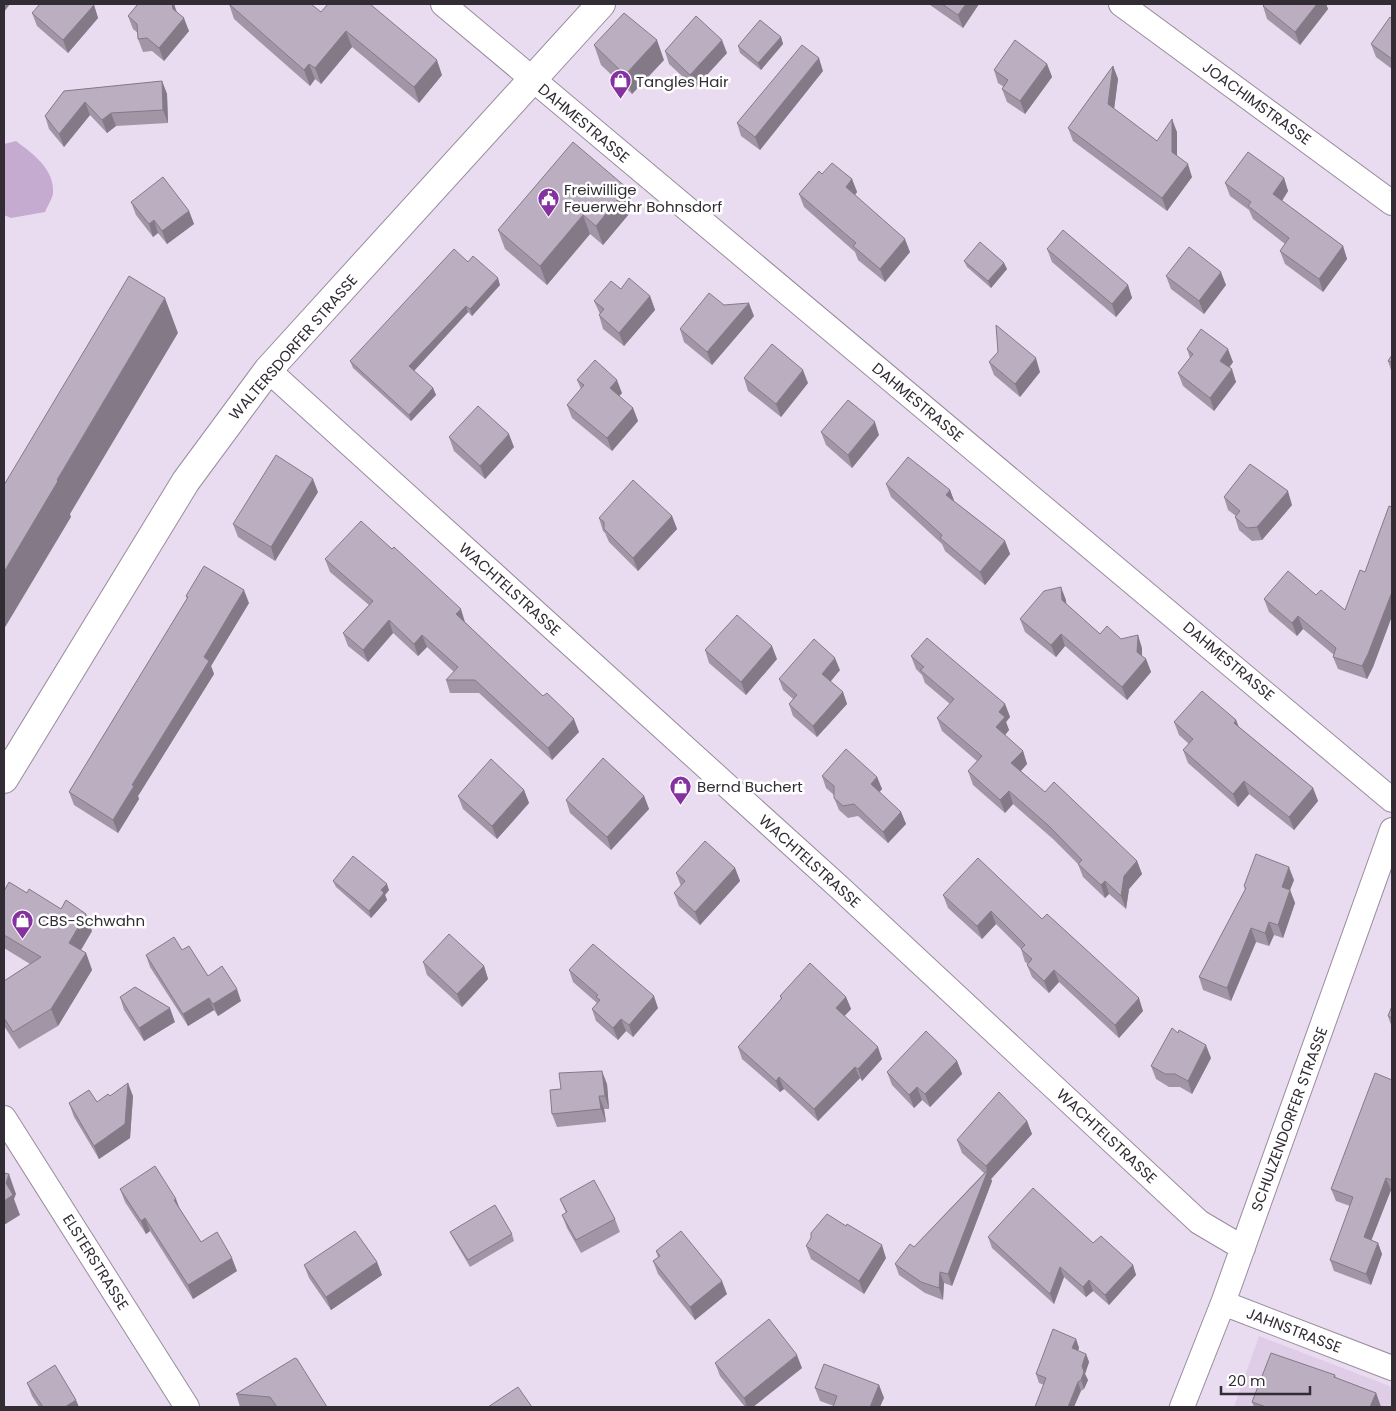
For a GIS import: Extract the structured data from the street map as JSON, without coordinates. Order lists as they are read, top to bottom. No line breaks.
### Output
{"streets":{"street":["JOACHIMSTRASSE","DAHMESTRASSE","WALTERSDORFER STRASSE","WACHTELSTRASSE","SCHULZENDORFER STRASSE","ELSTERSTRASSE","JAHNSTRASSE"]},"crossings":[["DAHMESTRASSE","WALTERSDORFER STRASSE"],["WALTERSDORFER STRASSE","WACHTELSTRASSE"],["WACHTELSTRASSE","SCHULZENDORFER STRASSE"],["SCHULZENDORFER STRASSE","JAHNSTRASSE"]],"places":{"shop":["Tangles Hair","Bernd Buchert","CBS-Schwahn"],"public building":["Freiwillige Feuerwehr Bohnsdorf"]},"scale_bar":"20 m"}
